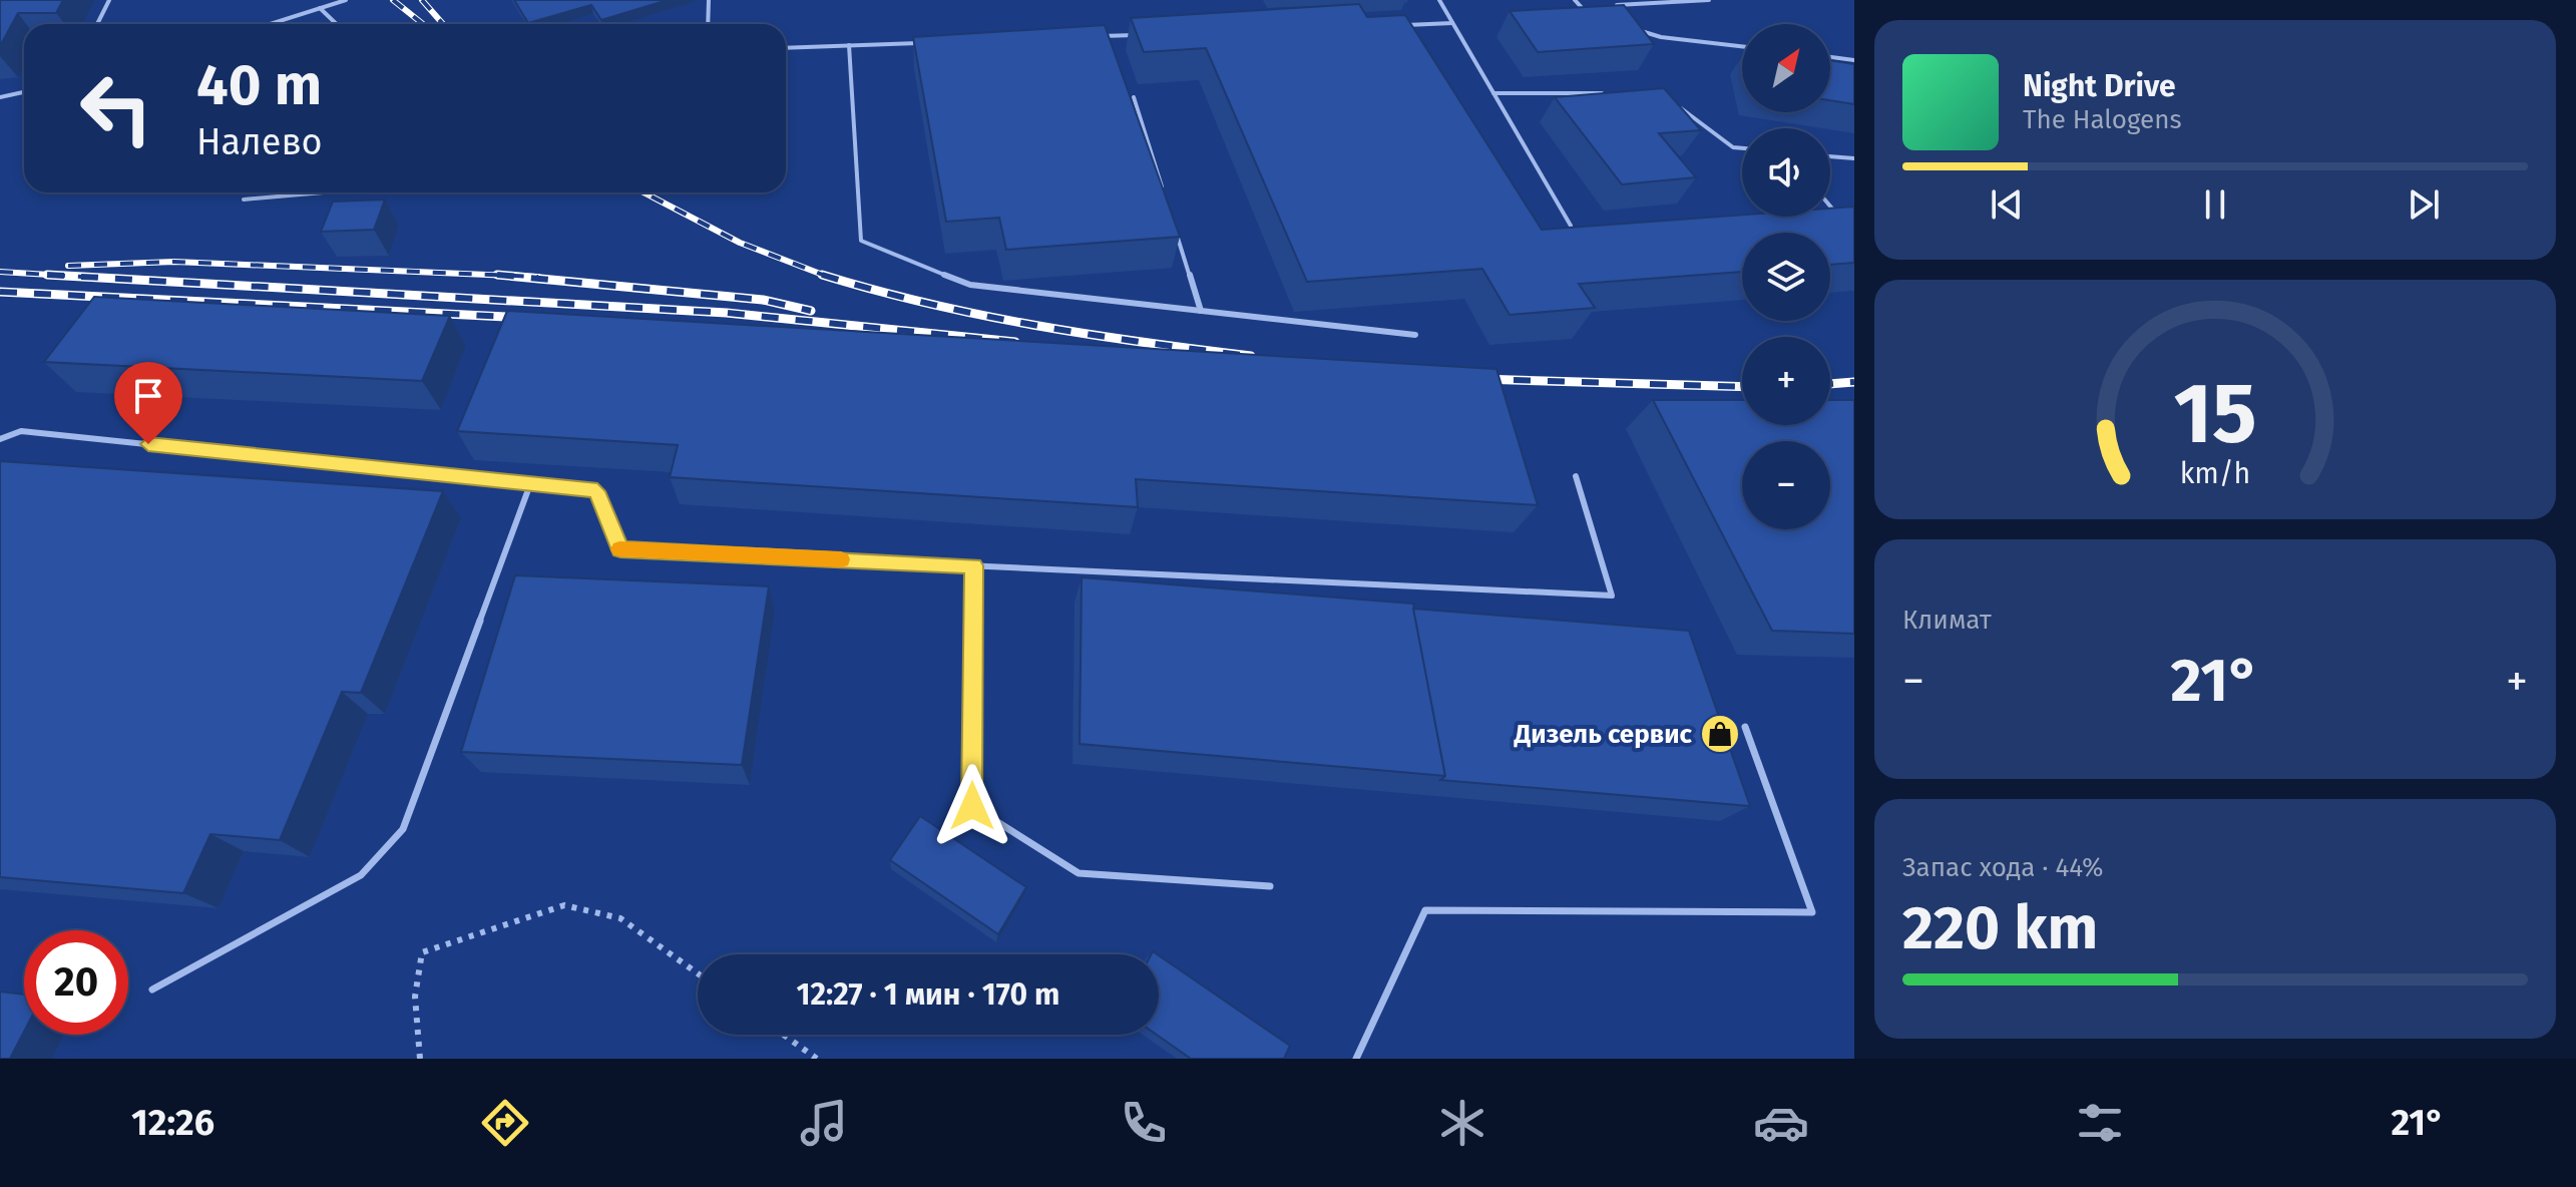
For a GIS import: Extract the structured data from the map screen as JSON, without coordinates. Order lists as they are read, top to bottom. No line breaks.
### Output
{"places":{"shop":["Дизель сервис"]},"north":"top right","page":{"map_buttons":["+","−"],"turn":["40 m","Налево"],"song":["Night Drive","The Halogens"],"tile":["Климат",["Запас хода · 44%","220 km"]],"heat":["−","21°","+"],"limit":"20","trip":"12:27 · 1 мин · 170 m","tabs":["12:26","21°"],"gauge":["15","km/h"]}}
